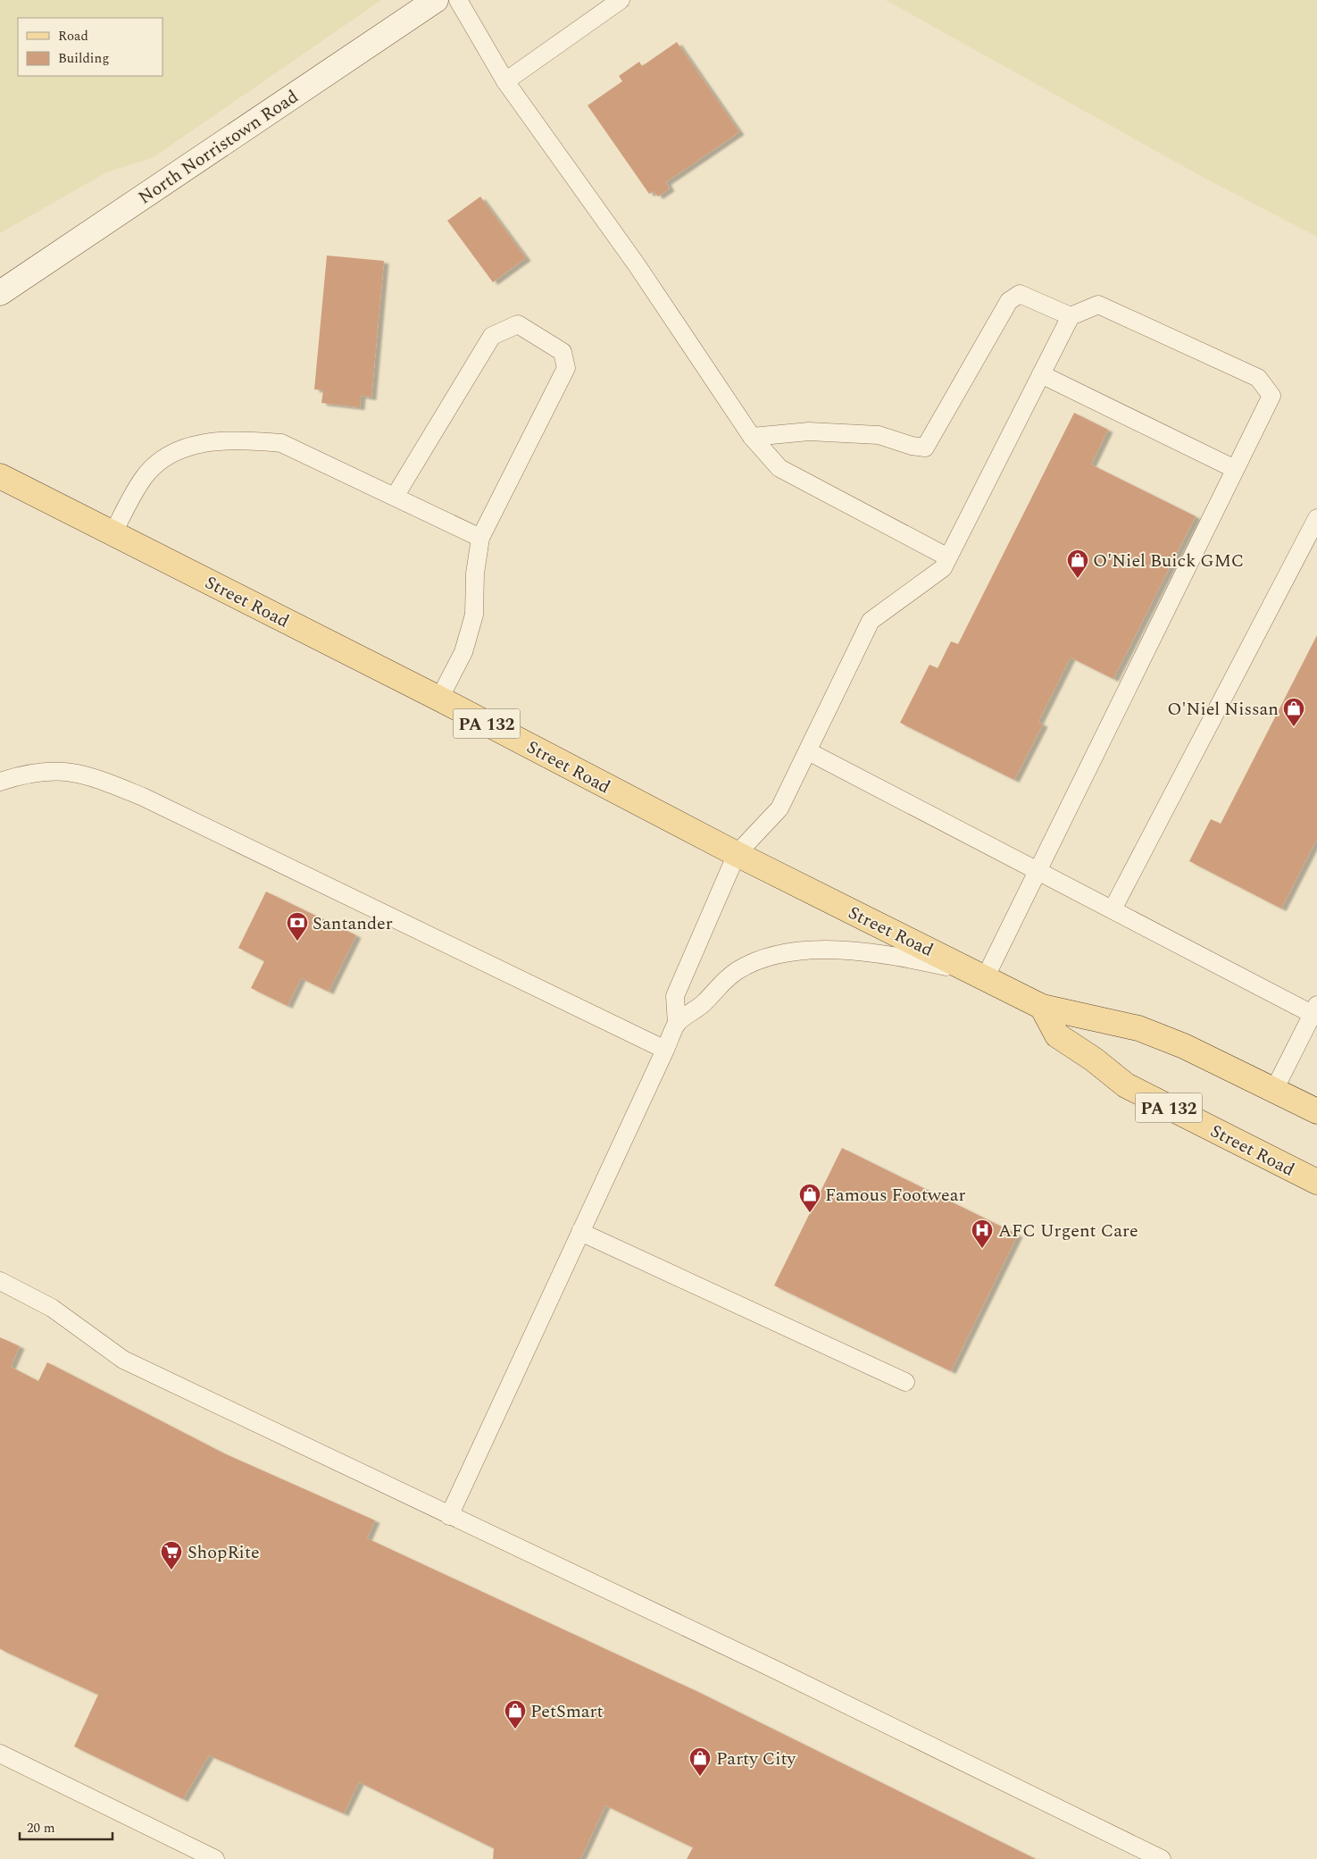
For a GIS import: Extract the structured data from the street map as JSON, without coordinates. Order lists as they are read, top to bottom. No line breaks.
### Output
{"streets":{"main road":["Street Road","PA 132"],"street":["North Norristown Road"]},"places":{"shop":["O'Niel Buick GMC","O'Niel Nissan","Famous Footwear","PetSmart","Party City"],"bank":["Santander"],"hospital":["AFC Urgent Care"],"supermarket":["ShopRite"]},"legend":["Road","Building"],"scale_bar":"20 m"}
